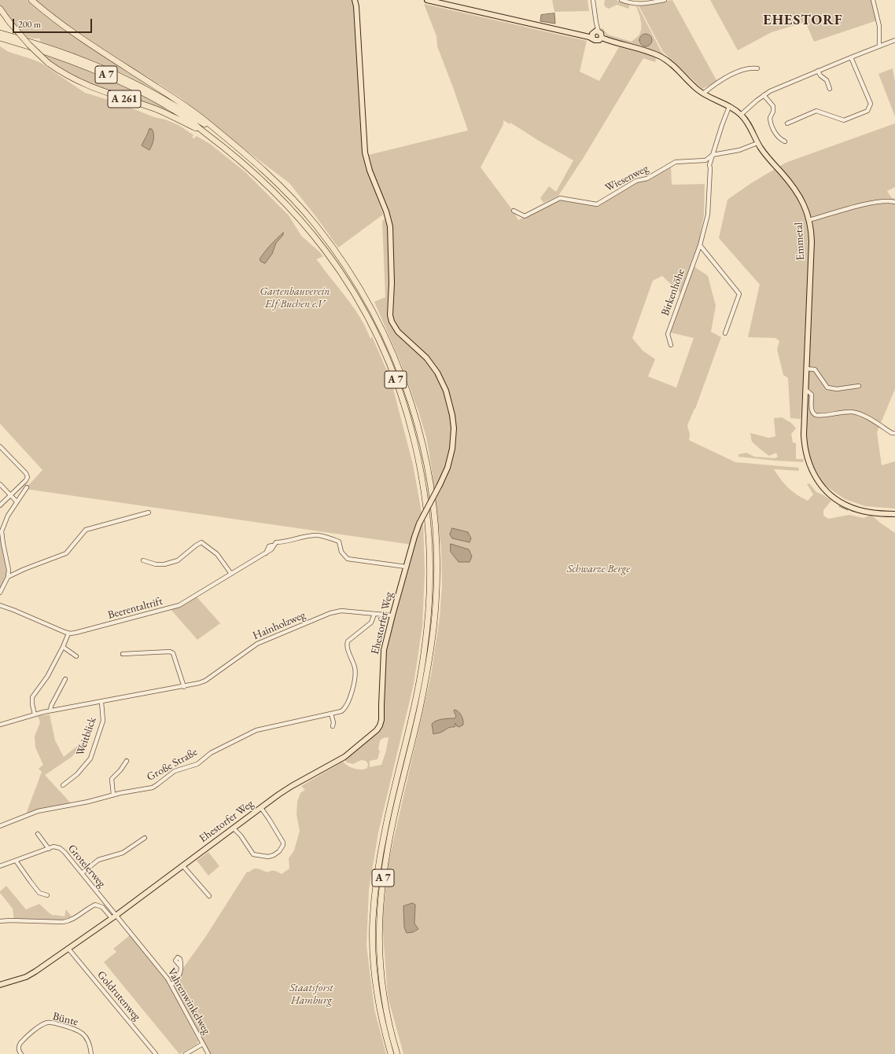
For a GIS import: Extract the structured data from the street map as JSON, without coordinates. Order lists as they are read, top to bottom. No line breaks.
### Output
{"streets":{"highway":["A 7","A 261"],"main road":["Emmetal","Ehestorfer Weg"],"street":["Wiesenweg","Birkenhöhe","Beerentaltrift","Hainholzweg","Weitblick","Große Straße","Grotelerweg","Goldrutenweg","Vahrenwinkelweg","Bünte"]},"crossings":[["A 7","A 261"],["Wiesenweg","Emmetal"],["Wiesenweg","Birkenhöhe"],["Emmetal","Birkenhöhe"],["Beerentaltrift","Ehestorfer Weg"],["Ehestorfer Weg","Hainholzweg"],["Ehestorfer Weg","Grotelerweg"],["Ehestorfer Weg","Goldrutenweg"],["Ehestorfer Weg","Vahrenwinkelweg"],["Hainholzweg","Weitblick"],["Hainholzweg","Große Straße"],["Grotelerweg","Vahrenwinkelweg"]],"districts":["EHESTORF"],"parks":["Gartenbauverein Elf Buchen e.V","Schwarze Berge","Staatsforst Hamburg"],"scale_bar":"200 m"}
